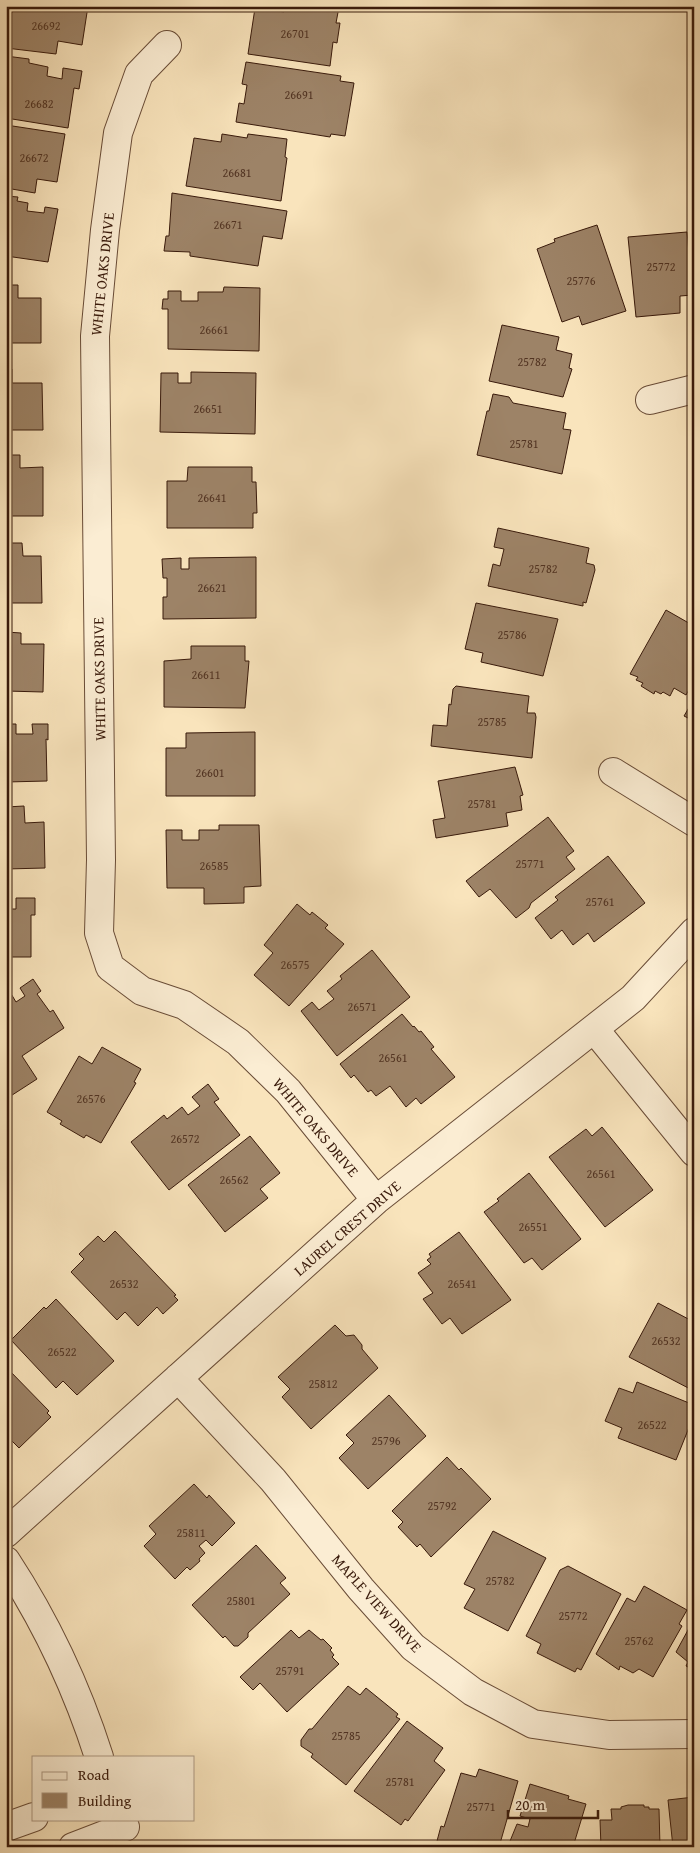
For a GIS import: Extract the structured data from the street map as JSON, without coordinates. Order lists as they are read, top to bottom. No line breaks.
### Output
{"streets":{"street":["WHITE OAKS DRIVE","LAUREL CREST DRIVE","MAPLE VIEW DRIVE"]},"crossings":[["WHITE OAKS DRIVE","LAUREL CREST DRIVE"],["LAUREL CREST DRIVE","MAPLE VIEW DRIVE"]],"house_numbers":["26692","26701","26691","26682","26672","26681","26671","25772","25776","26661","25782","26651","25781","26641","25782","26621","25786","26611","25785","26601","25781","25771","26585","25761","26575","26571","26561","26576","26572","26561","26562","26551","26532","26541","26532","26522","25812","26522","25796","25792","25811","25782","25801","25772","25762","25791","25785","25781","25771"],"legend":["Road","Building"],"scale_bar":"20 m"}
